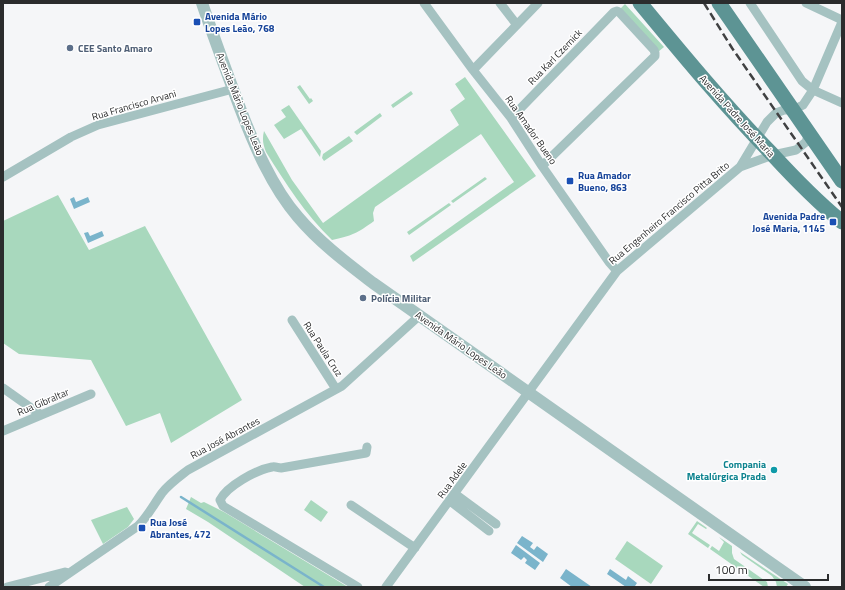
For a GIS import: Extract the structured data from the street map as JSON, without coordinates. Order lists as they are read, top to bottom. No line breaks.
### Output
{"streets":{"main road":["Avenida Padre José Maria"],"street":["Rua Karl Czernick","Avenida Mário Lopes Leão","Rua Francisco Arvani","Rua Amador Bueno","Rua Engenheiro Francisco Pitta Brito","Rua Paula Cruz","Rua Gibraltar","Rua José Abrantes","Rua Adele"]},"crossings":[["Rua Karl Czernick","Rua Amador Bueno"],["Avenida Mário Lopes Leão","Rua Francisco Arvani"],["Avenida Mário Lopes Leão","Rua Engenheiro Francisco Pitta Brito"],["Avenida Mário Lopes Leão","Rua José Abrantes"],["Avenida Mário Lopes Leão","Rua Adele"],["Avenida Padre José Maria","Rua Engenheiro Francisco Pitta Brito"],["Rua Amador Bueno","Rua Engenheiro Francisco Pitta Brito"],["Rua Engenheiro Francisco Pitta Brito","Rua Adele"],["Rua Paula Cruz","Rua José Abrantes"]],"places":{"transit":["Avenida Mário Lopes Leão, 768","Rua Amador Bueno, 863","Avenida Padre José Maria, 1145","Rua José Abrantes, 472"],"other":["CEE Santo Amaro","Polícia Militar","Compania Metalúrgica Prada"]},"scale_bar":"100 m"}
